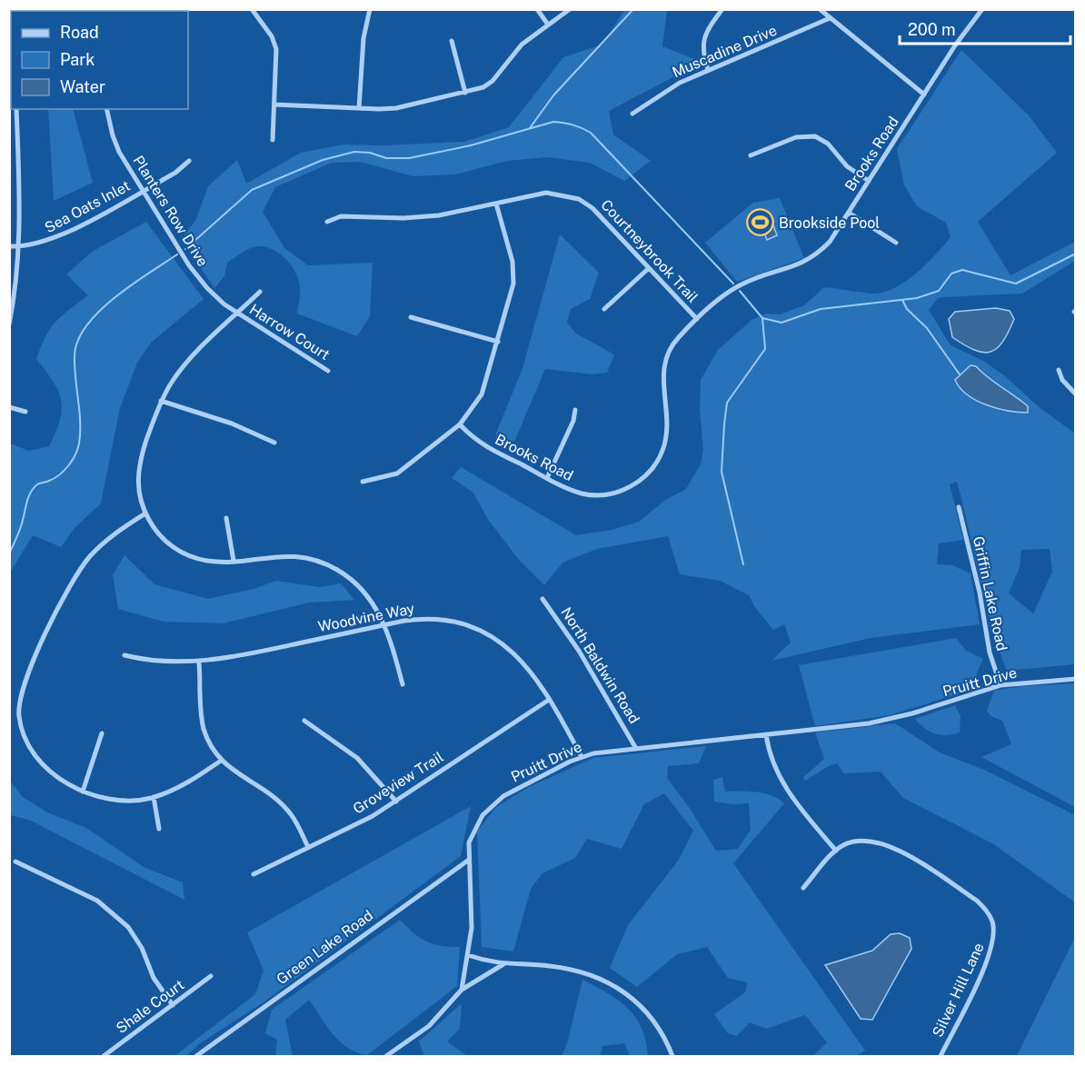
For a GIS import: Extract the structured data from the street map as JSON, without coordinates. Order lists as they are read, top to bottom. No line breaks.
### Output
{"streets":{"street":["Muscadine Drive","Brooks Road","Sea Oats Inlet","Planters Row Drive","Courtneybrook Trail","Harrow Court","Griffin Lake Road","Woodvine Way","North Baldwin Road","Pruitt Drive","Groveview Trail","Green Lake Road","Silver Hill Lane","Shale Court"]},"crossings":[["Brooks Road","Courtneybrook Trail"],["Sea Oats Inlet","Planters Row Drive"],["Planters Row Drive","Harrow Court"],["Griffin Lake Road","Pruitt Drive"],["Woodvine Way","Pruitt Drive"],["Woodvine Way","Groveview Trail"],["North Baldwin Road","Pruitt Drive"],["Pruitt Drive","Green Lake Road"]],"places":{"sports":["Brookside Pool"]},"legend":["Road","Park","Water"],"scale_bar":"200 m"}
